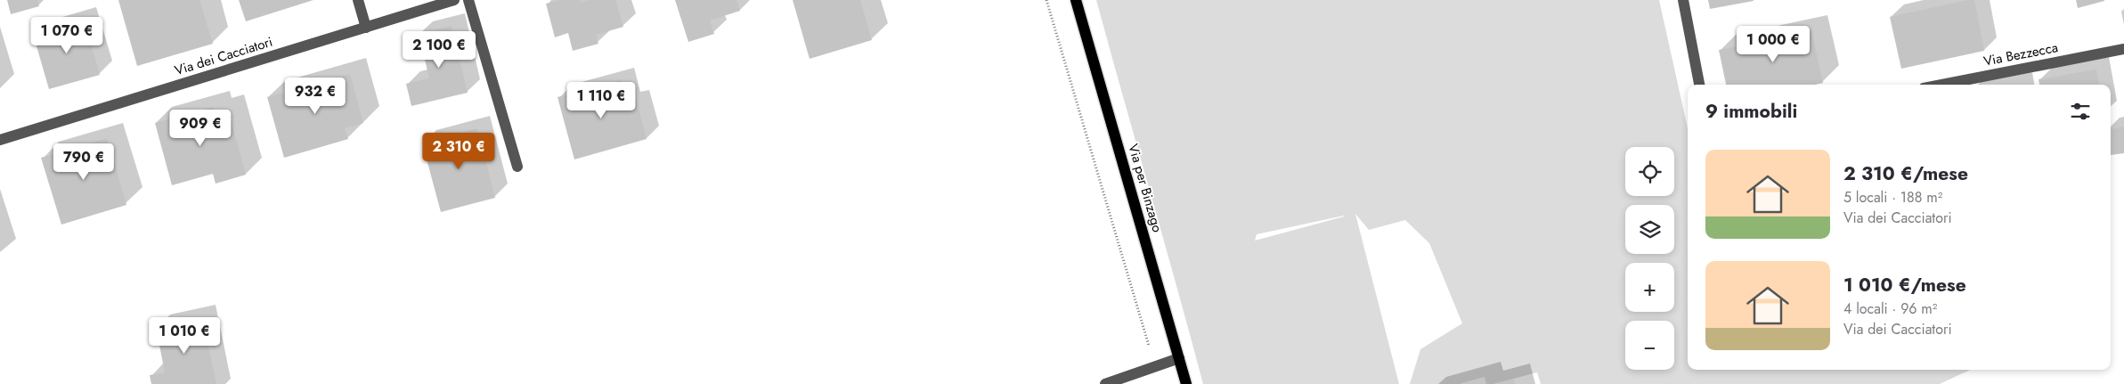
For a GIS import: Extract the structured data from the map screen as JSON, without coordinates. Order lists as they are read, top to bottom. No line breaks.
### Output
{"streets":{"main road":["Via per Binzago"],"street":["Via Bezzecca","Via dei Cacciatori"]},"page":{"price":["1 070 €","1 000 €","2 100 €","932 €","1 110 €","909 €","2 310 €","790 €","1 010 €"],"heading":"9 immobili","list":[{"name":"2 310 €/mese","note":"5 locali · 188 m² · Via dei Cacciatori"},{"name":"1 010 €/mese","note":"4 locali · 96 m² · Via dei Cacciatori"}],"map_buttons":["+","−"]}}
